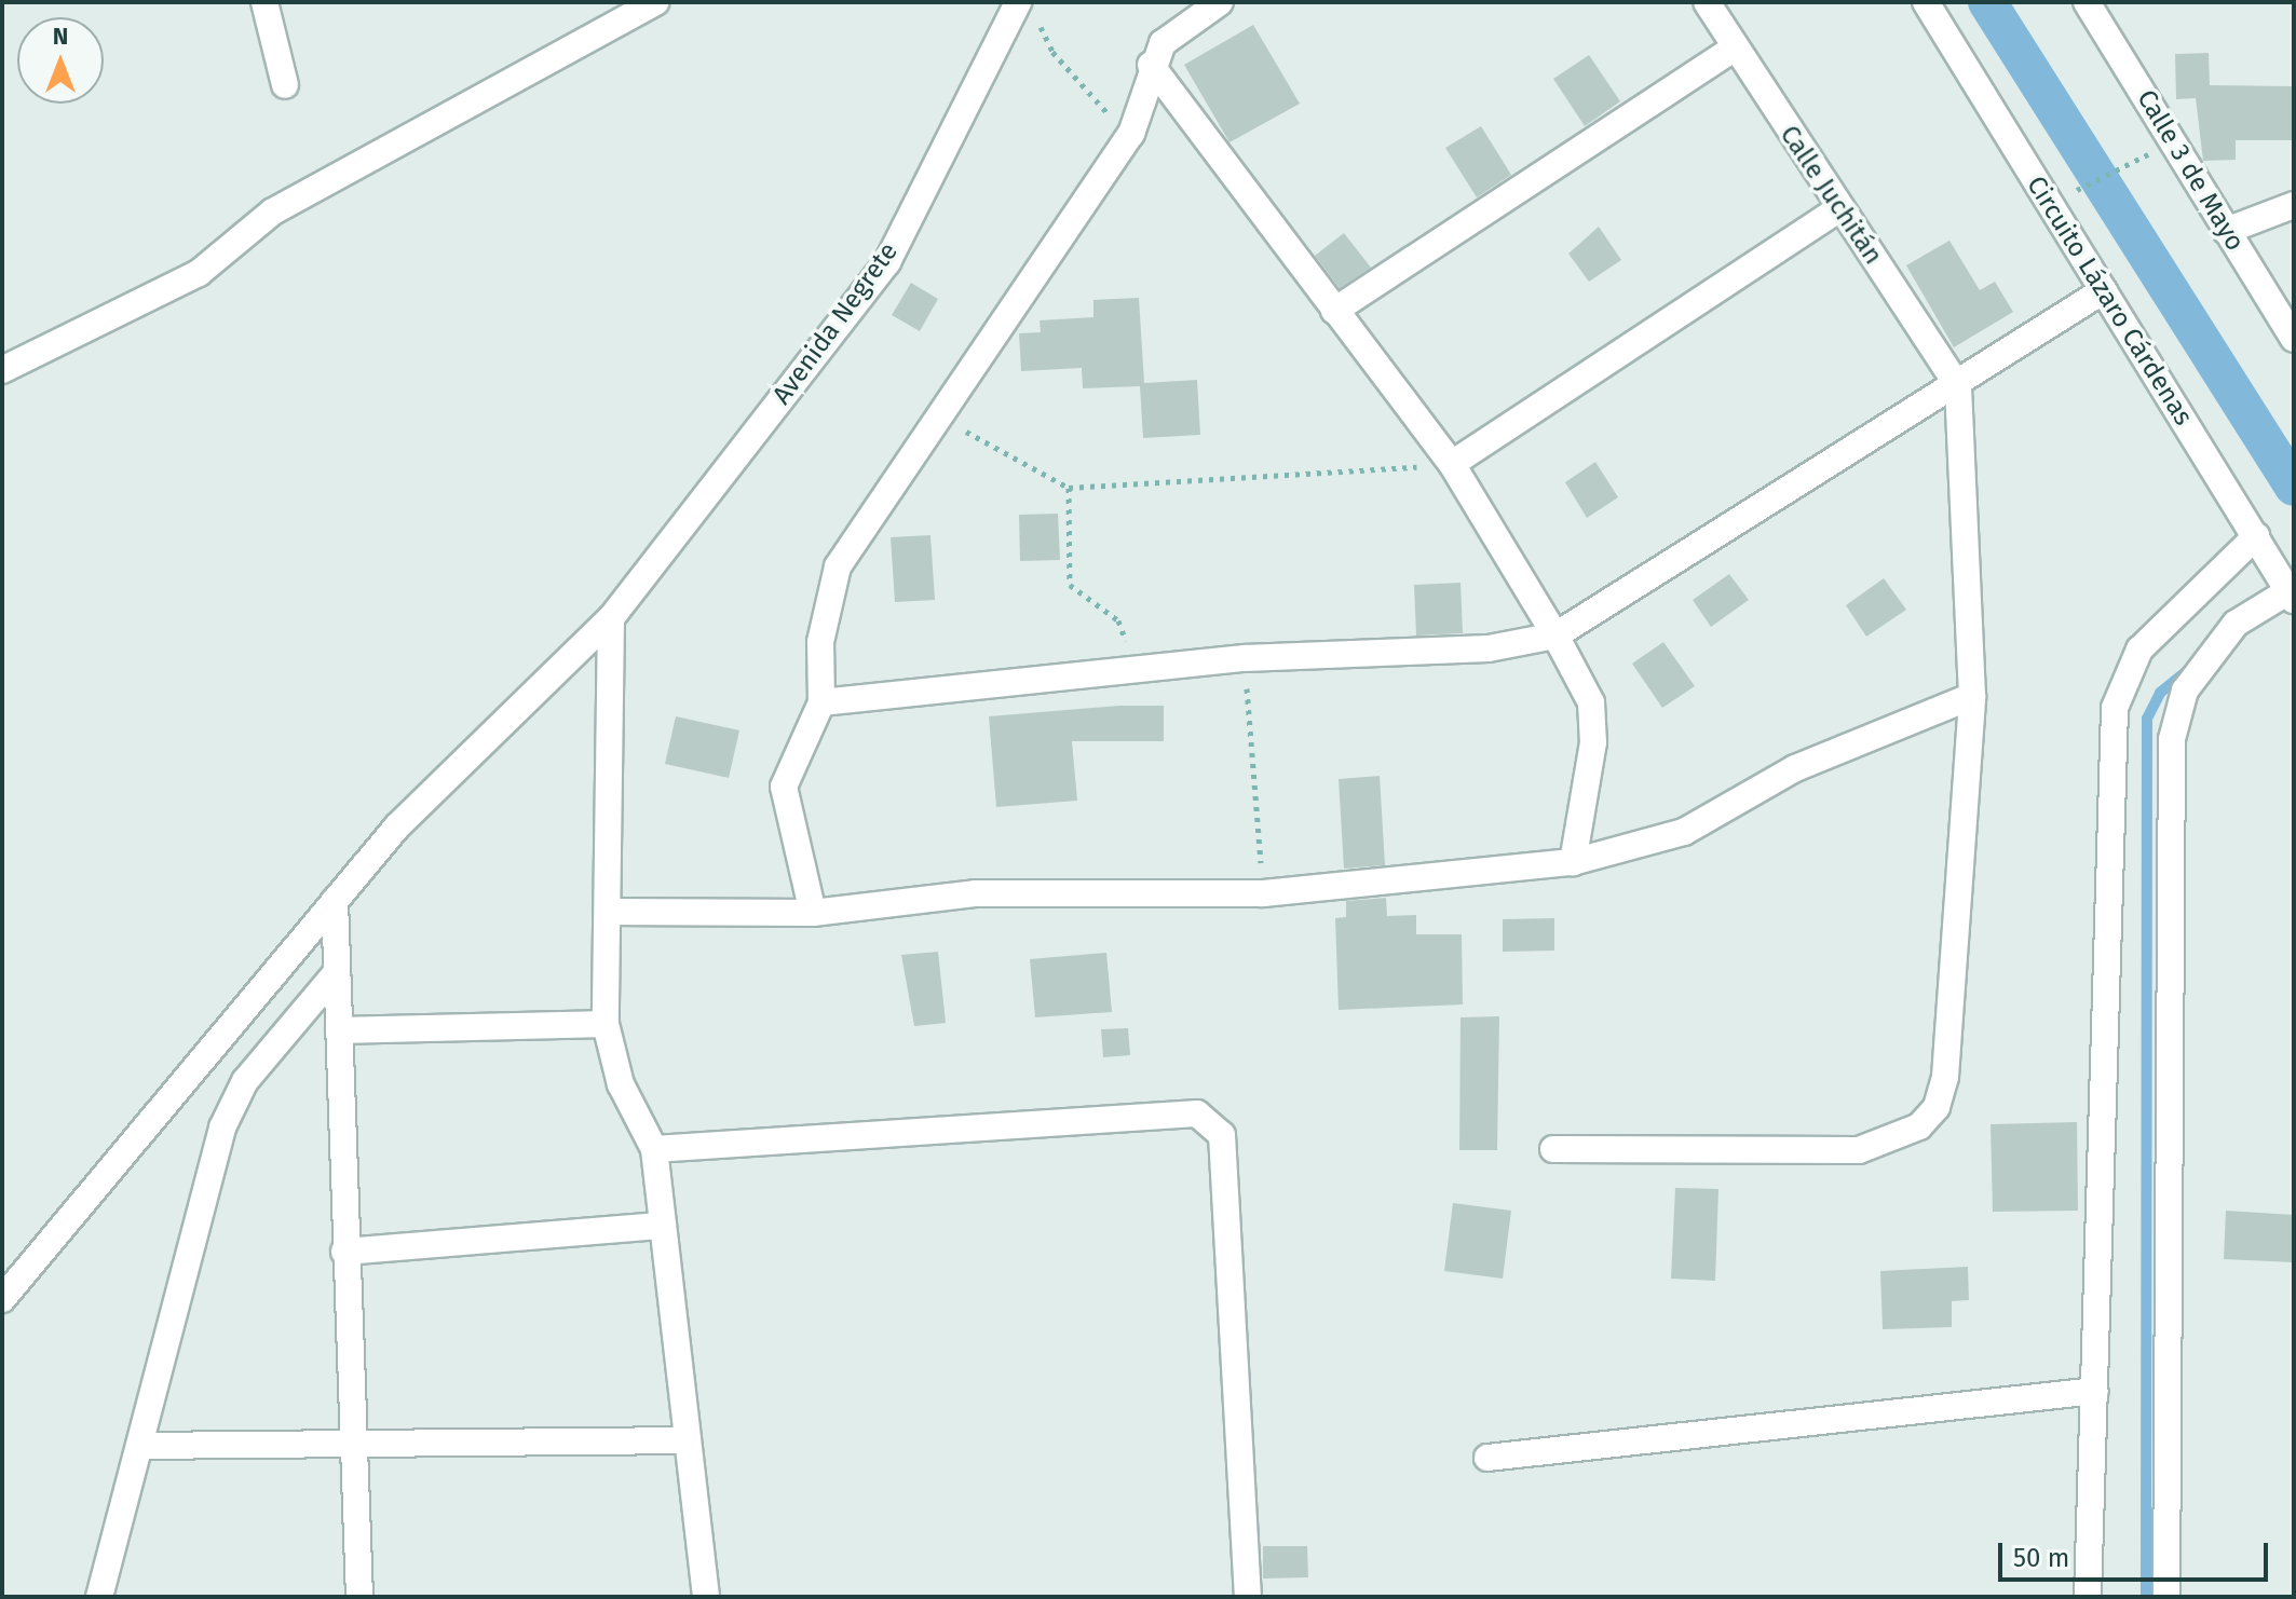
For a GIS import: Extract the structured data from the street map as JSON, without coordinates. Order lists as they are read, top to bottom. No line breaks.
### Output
{"streets":{"street":["Calle 3 de Mayo","Calle Juchitán","Circuito Lázaro Cárdenas","Avenida Negrete"]},"scale_bar":"50 m","north":"top"}
